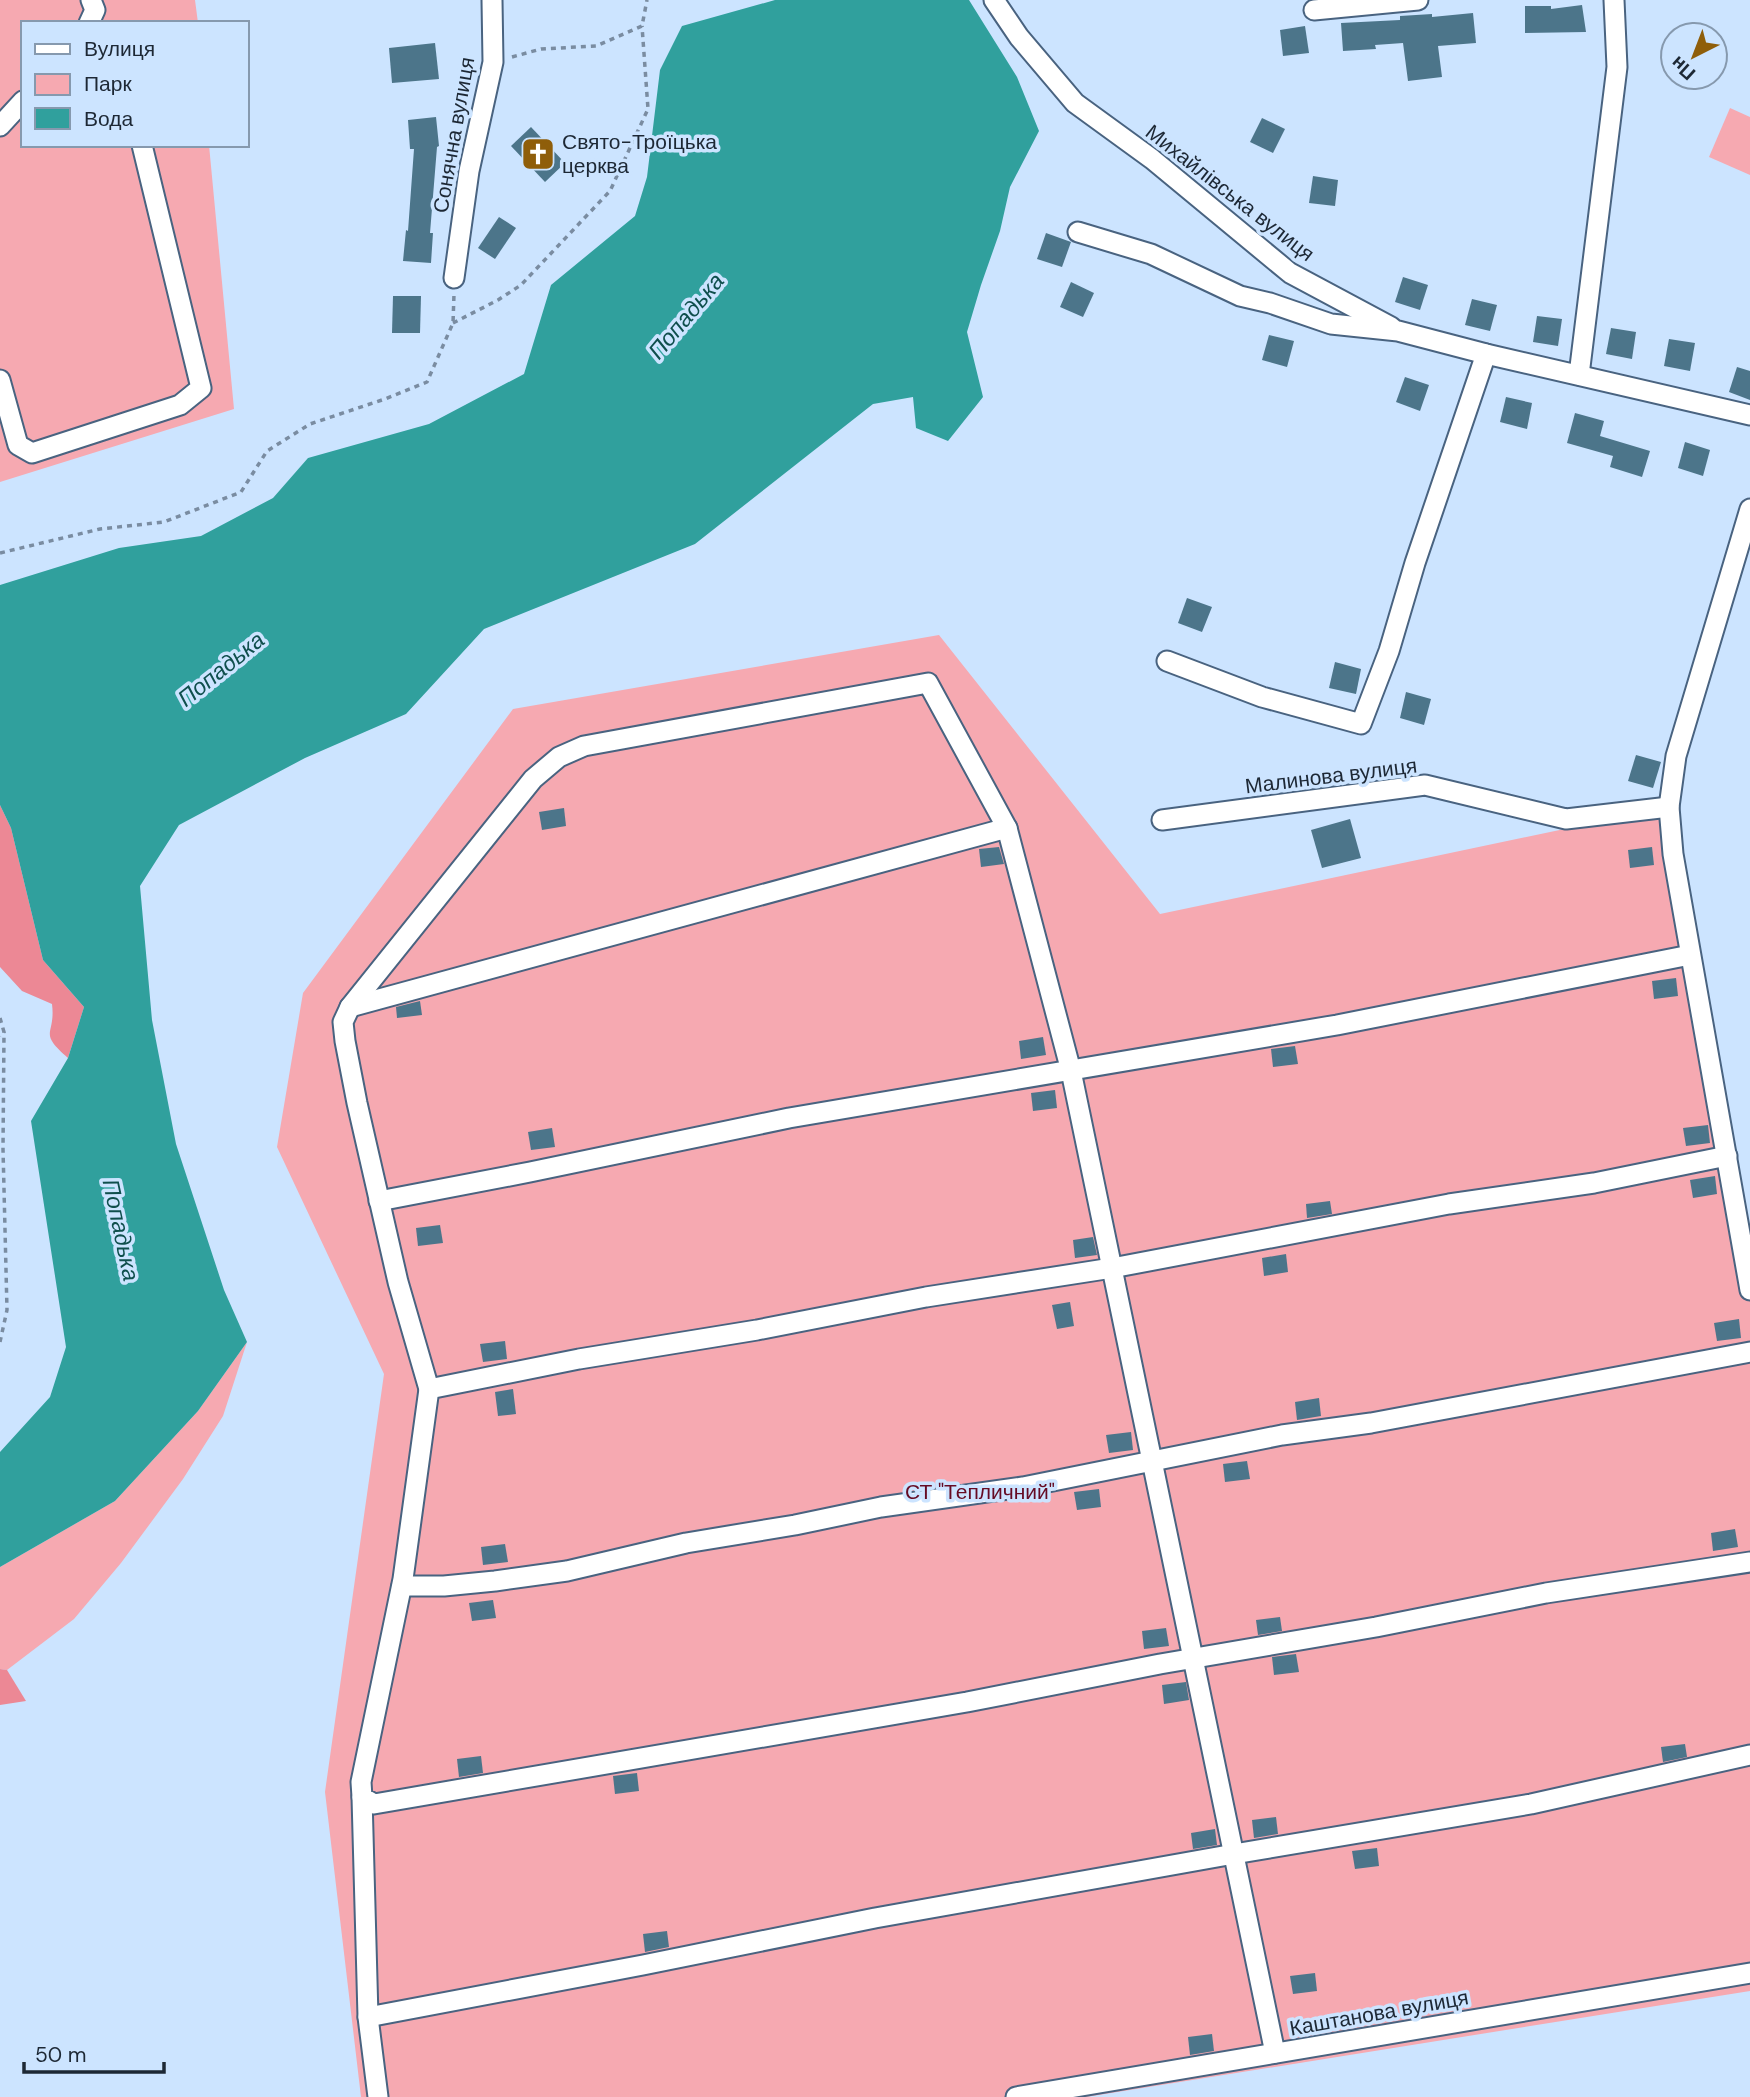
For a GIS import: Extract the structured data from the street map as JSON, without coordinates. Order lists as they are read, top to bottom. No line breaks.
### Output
{"streets":{"street":["Сонячна вулиця","Михайлівська вулиця","Малинова вулиця","Каштанова вулиця"]},"water":["Попадька"],"parks":["СТ \"Тепличний\""],"places":{"church":["Свято-Троїцька церква"]},"legend":["Вулиця","Парк","Вода"],"scale_bar":"50 m","north":"bottom left"}
